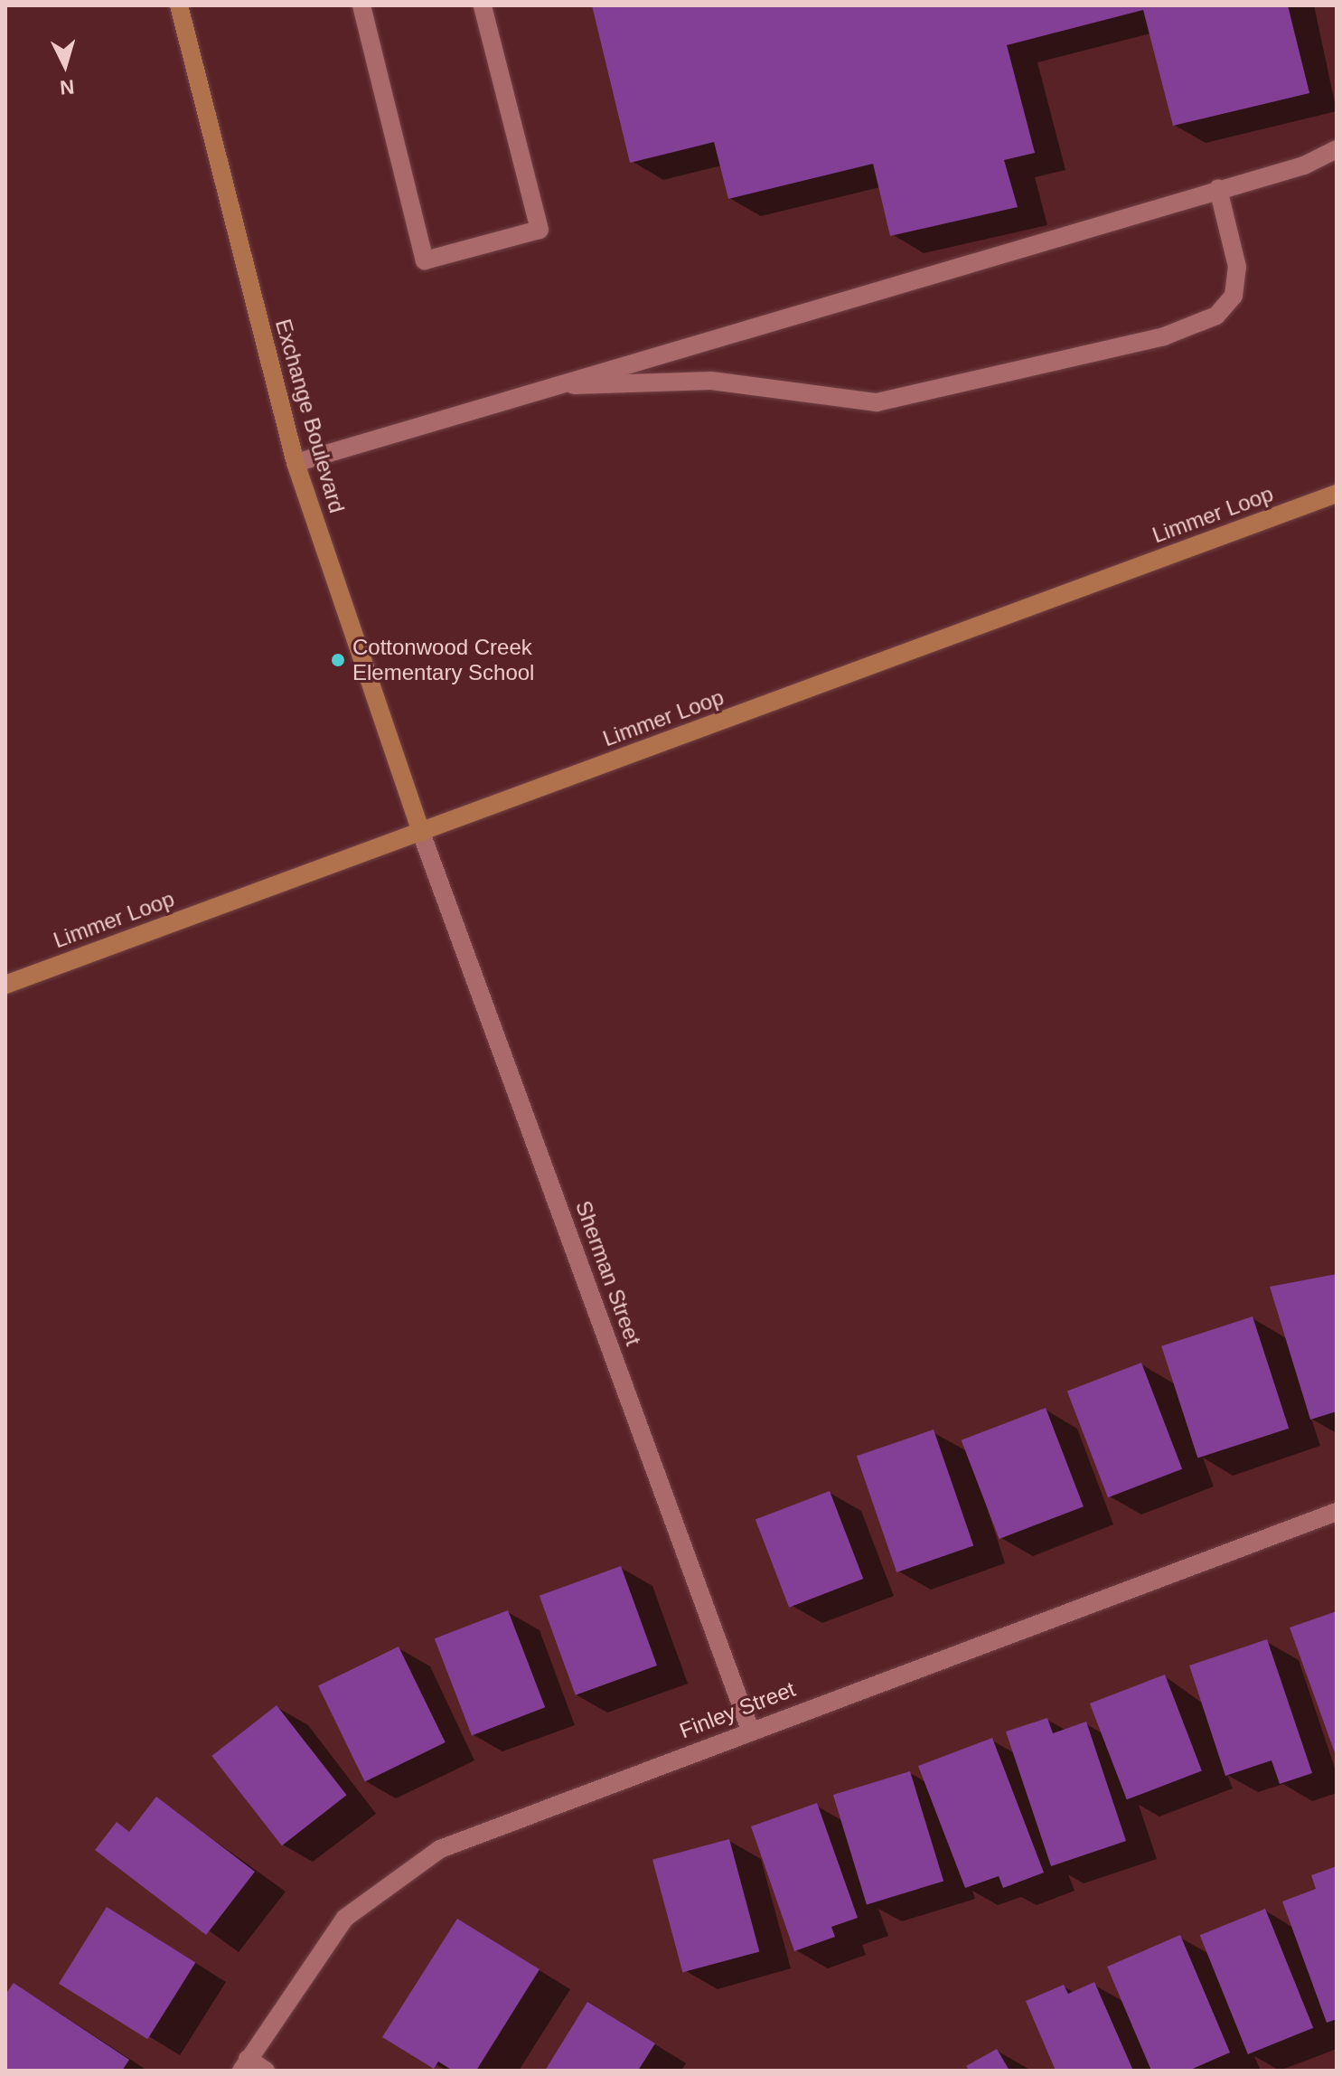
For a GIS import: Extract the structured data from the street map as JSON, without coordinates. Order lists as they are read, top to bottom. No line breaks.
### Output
{"streets":{"street":["Exchange Boulevard","Limmer Loop","Sherman Street","Finley Street"]},"crossings":[["Exchange Boulevard","Limmer Loop"],["Exchange Boulevard","Sherman Street"],["Limmer Loop","Sherman Street"],["Sherman Street","Finley Street"]],"places":["Cottonwood Creek Elementary School"],"north":"bottom"}
